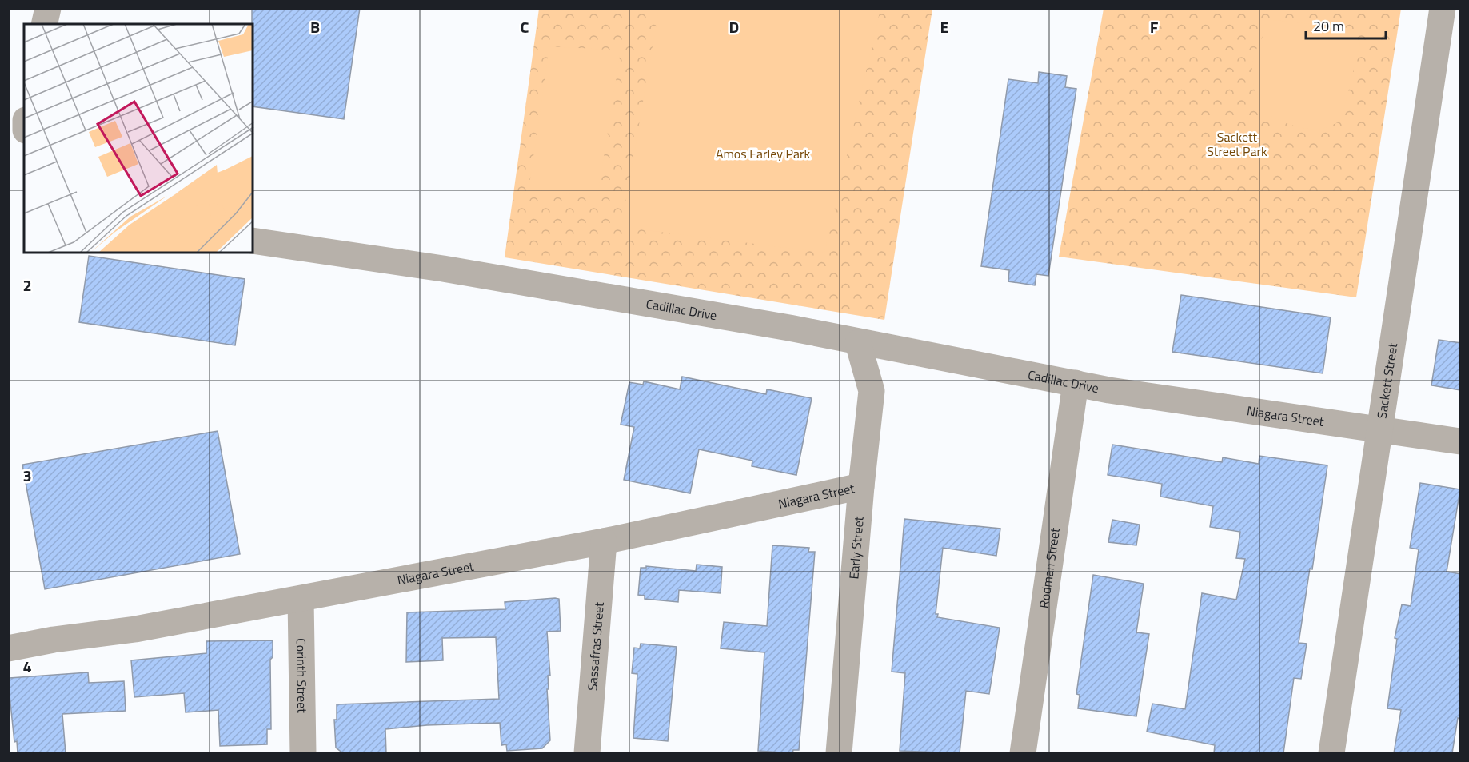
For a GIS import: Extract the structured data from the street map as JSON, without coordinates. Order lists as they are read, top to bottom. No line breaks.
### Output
{"streets":{"street":["Cadillac Drive","Sackett Street","Niagara Street","Early Street","Rodman Street","Sassafras Street","Corinth Street"]},"crossings":[["Cadillac Drive","Niagara Street"],["Cadillac Drive","Early Street"],["Cadillac Drive","Rodman Street"],["Sackett Street","Niagara Street"],["Niagara Street","Early Street"],["Niagara Street","Sassafras Street"],["Niagara Street","Corinth Street"]],"parks":["Sackett Street Park","Amos Earley Park"],"scale_bar":"20 m","grid":{"columns":["B","C","D","E","F"],"rows":["2","3","4"]}}
